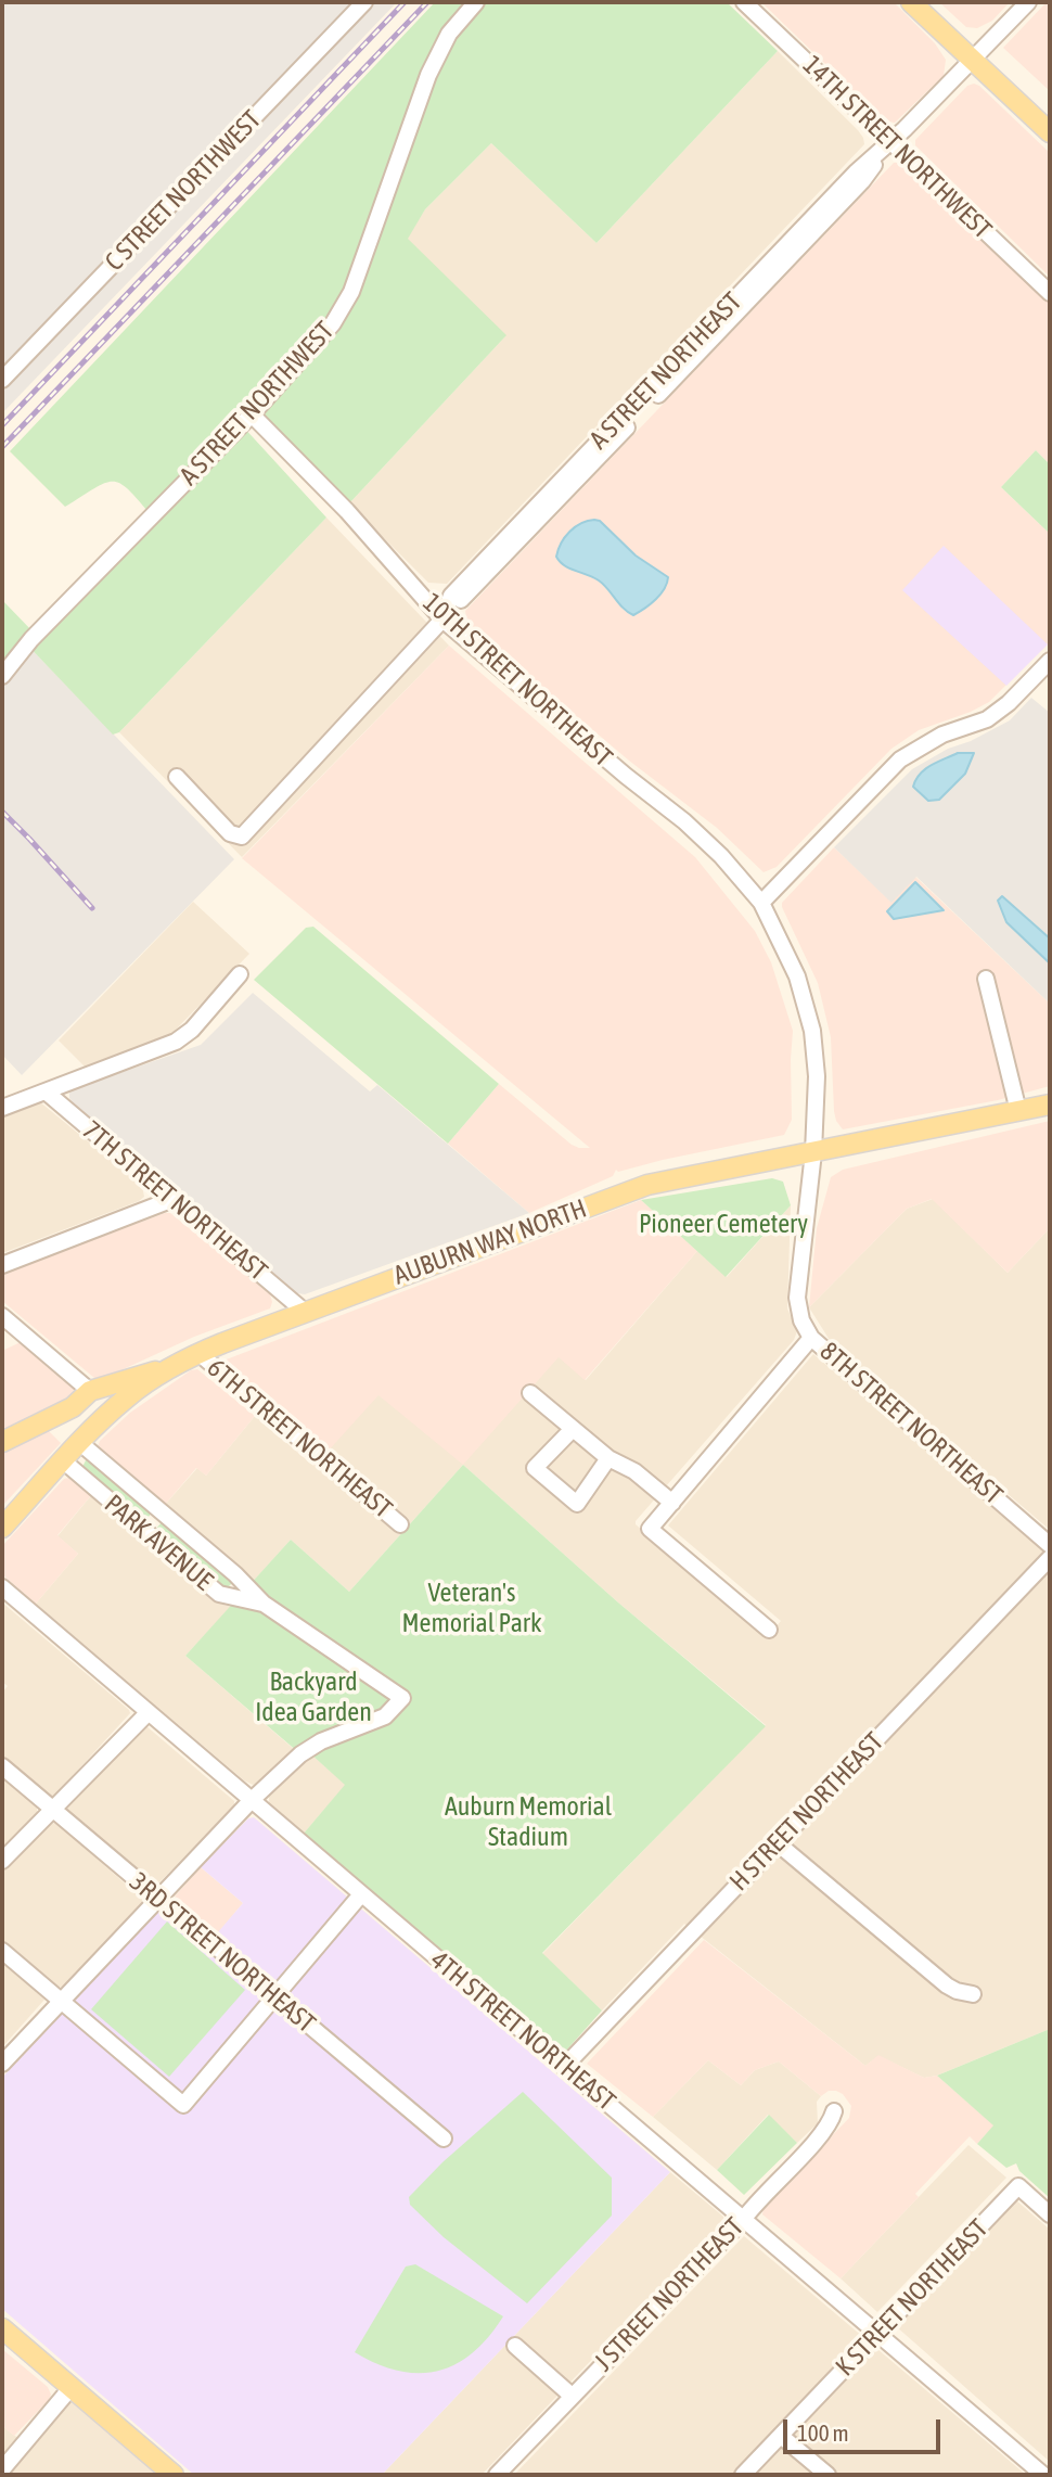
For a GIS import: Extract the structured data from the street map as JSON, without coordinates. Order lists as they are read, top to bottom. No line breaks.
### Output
{"streets":{"main road":["AUBURN WAY NORTH"],"street":["14TH STREET NORTHWEST","C STREET NORTHWEST","A STREET NORTHEAST","A STREET NORTHWEST","10TH STREET NORTHEAST","7TH STREET NORTHEAST","8TH STREET NORTHEAST","6TH STREET NORTHEAST","PARK AVENUE","H STREET NORTHEAST","3RD STREET NORTHEAST","4TH STREET NORTHEAST","J STREET NORTHEAST","K STREET NORTHEAST"]},"crossings":[["14TH STREET NORTHWEST","A STREET NORTHEAST"],["A STREET NORTHEAST","10TH STREET NORTHEAST"],["A STREET NORTHWEST","10TH STREET NORTHEAST"],["10TH STREET NORTHEAST","AUBURN WAY NORTH"],["10TH STREET NORTHEAST","8TH STREET NORTHEAST"],["7TH STREET NORTHEAST","AUBURN WAY NORTH"],["AUBURN WAY NORTH","8TH STREET NORTHEAST"],["AUBURN WAY NORTH","6TH STREET NORTHEAST"],["AUBURN WAY NORTH","PARK AVENUE"],["PARK AVENUE","4TH STREET NORTHEAST"],["H STREET NORTHEAST","4TH STREET NORTHEAST"],["4TH STREET NORTHEAST","J STREET NORTHEAST"],["4TH STREET NORTHEAST","K STREET NORTHEAST"]],"parks":["Pioneer Cemetery","Veteran's Memorial Park","Backyard Idea Garden","Auburn Memorial Stadium"],"scale_bar":"100 m"}
